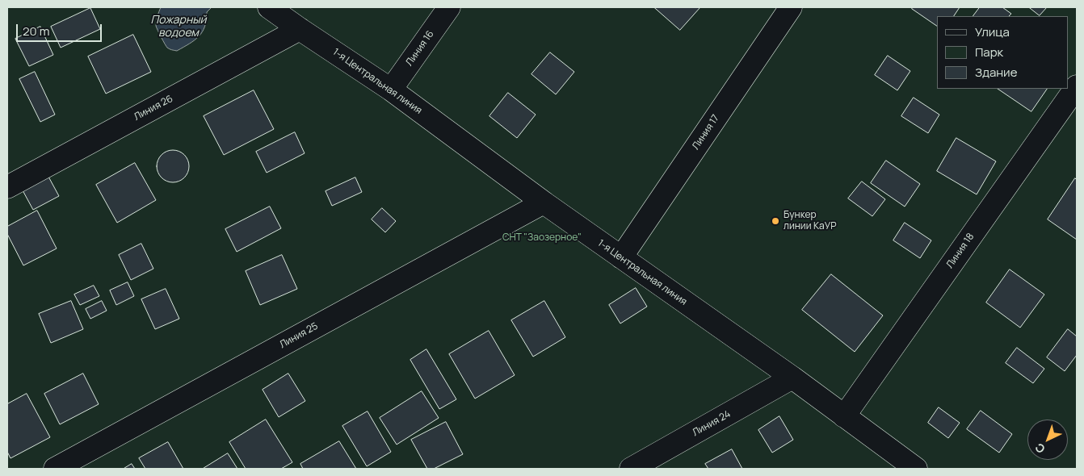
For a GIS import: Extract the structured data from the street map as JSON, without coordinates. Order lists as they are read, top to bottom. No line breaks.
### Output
{"streets":{"street":["Линия 16","1-я Центральная линия","Линия 26","Линия 17","Линия 18","Линия 25","Линия 24"]},"crossings":[["Линия 16","1-я Центральная линия"],["1-я Центральная линия","Линия 26"],["1-я Центральная линия","Линия 17"],["1-я Центральная линия","Линия 18"],["1-я Центральная линия","Линия 25"],["1-я Центральная линия","Линия 24"]],"water":["Пожарный водоем"],"parks":["СНТ \"Заозерное\""],"places":["Бункер линии КаУР"],"legend":["Улица","Парк","Здание"],"scale_bar":"20 m","north":"bottom left"}
